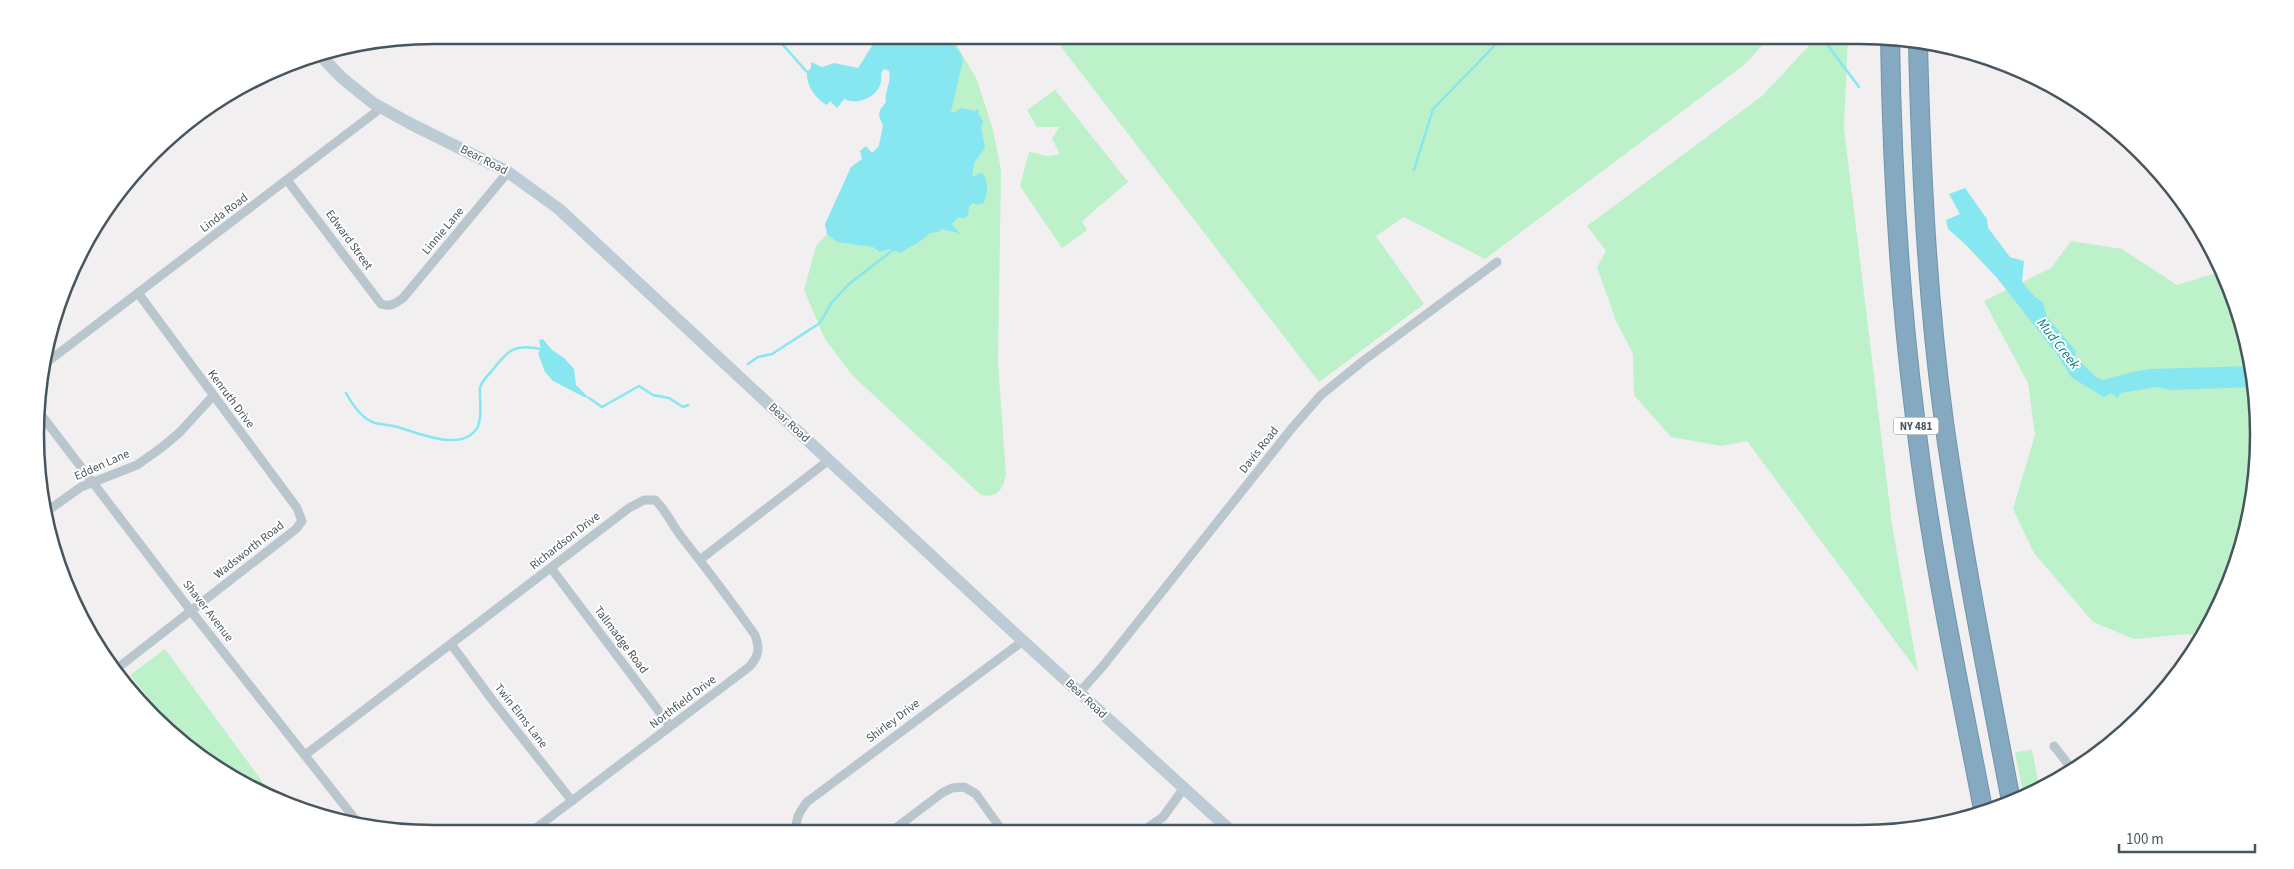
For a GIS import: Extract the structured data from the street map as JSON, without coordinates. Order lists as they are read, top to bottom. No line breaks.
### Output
{"streets":{"highway":["NY 481"],"main road":["Bear Road"],"street":["Linda Road","Linnie Lane","Edward Street","Kenruth Drive","Davis Road","Edden Lane","Richardson Drive","Wadsworth Road","Shaver Avenue","Tallmadge Road","Northfield Drive","Twin Elms Lane","Shirley Drive"]},"crossings":[["Bear Road","Linda Road"],["Bear Road","Linnie Lane"],["Bear Road","Davis Road"],["Bear Road","Shirley Drive"],["Linda Road","Edward Street"],["Linda Road","Kenruth Drive"],["Linnie Lane","Edward Street"],["Kenruth Drive","Edden Lane"],["Kenruth Drive","Wadsworth Road"],["Edden Lane","Shaver Avenue"],["Richardson Drive","Shaver Avenue"],["Richardson Drive","Tallmadge Road"],["Richardson Drive","Northfield Drive"],["Richardson Drive","Twin Elms Lane"],["Wadsworth Road","Shaver Avenue"],["Tallmadge Road","Northfield Drive"],["Northfield Drive","Twin Elms Lane"]],"water":["Mud Creek"],"scale_bar":"100 m"}
